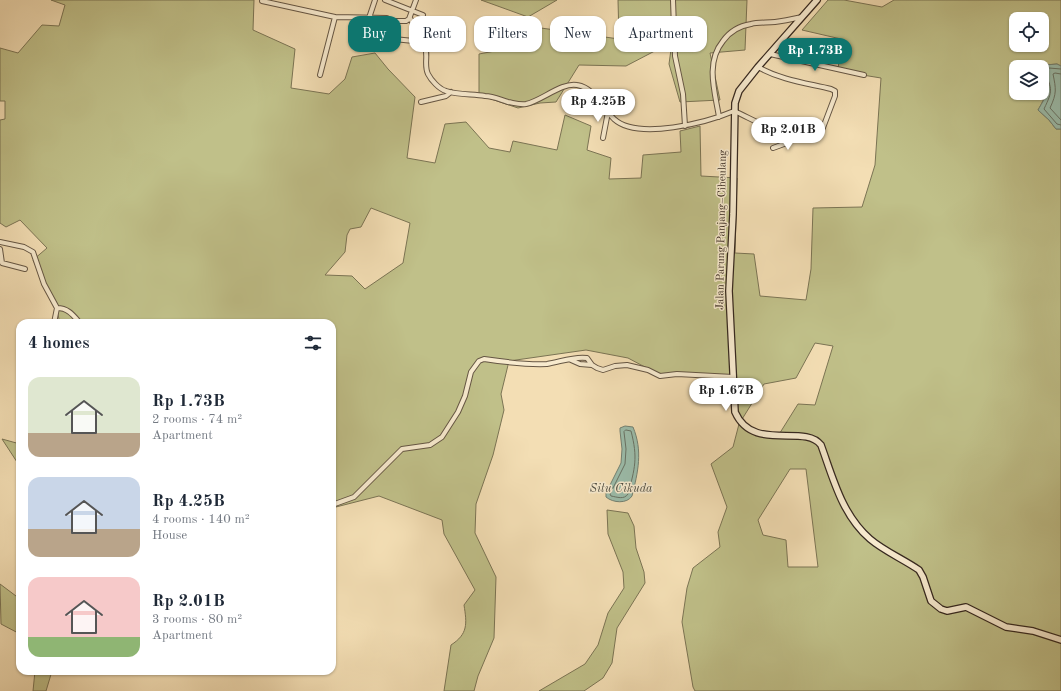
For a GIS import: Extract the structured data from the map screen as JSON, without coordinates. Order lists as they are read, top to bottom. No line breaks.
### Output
{"streets":{"street":["Jalan Parung Panjang–Ciheulang"]},"water":["Situ Cikuda"],"page":{"chip":["Buy","Rent","Filters","New","Apartment"],"price":["Rp 1.73B","Rp 4.25B","Rp 2.01B","Rp 1.67B"],"heading":"4 homes","list":[{"name":"Rp 1.73B","note":"2 rooms · 74 m² · Apartment"},{"name":"Rp 4.25B","note":"4 rooms · 140 m² · House"},{"name":"Rp 2.01B","note":"3 rooms · 80 m² · Apartment"}]}}
